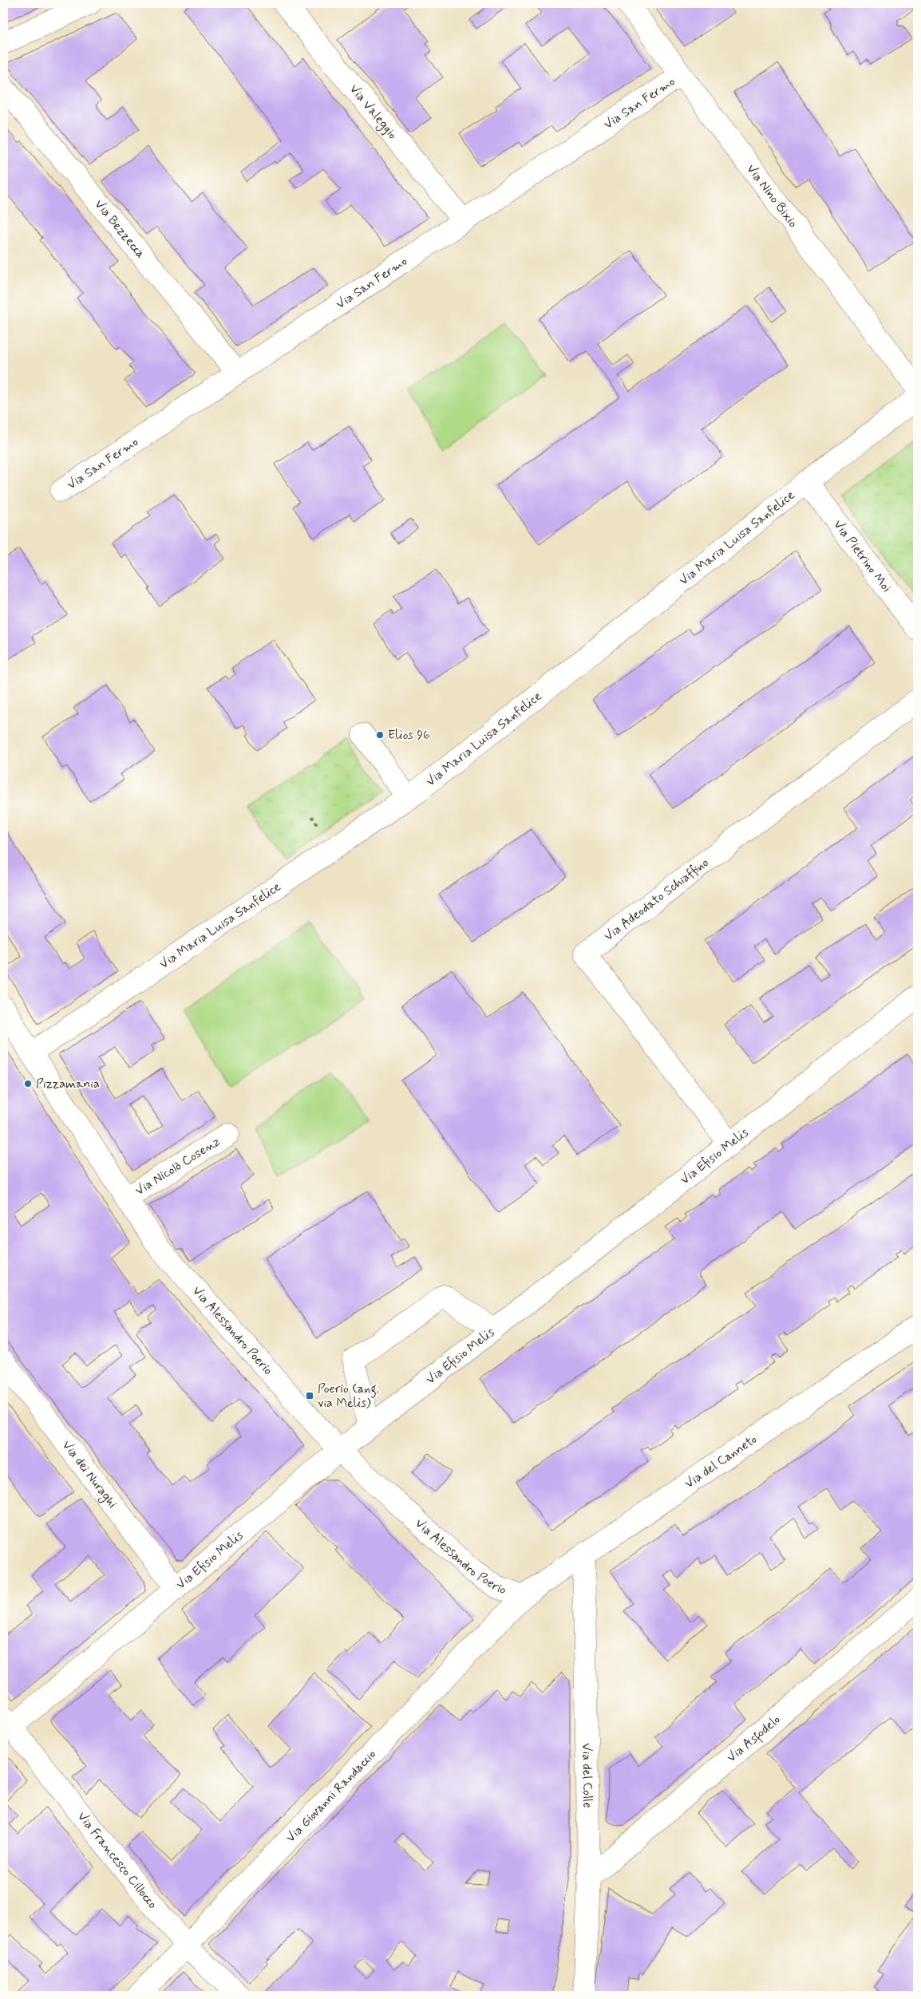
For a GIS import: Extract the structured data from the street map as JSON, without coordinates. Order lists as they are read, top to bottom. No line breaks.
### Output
{"streets":{"street":["Via San Fermo","Via Valeggio","Via Nino Bixio","Via Bezzecca","Via Maria Luisa Sanfelice","Via Pietrino Moi","Via Adeodato Schiaffino","Via Efisio Melis","Via Nicolò Cosenz","Via Alessandro Poerio","Via del Canneto","Via dei Nuraghi","Via Asfodelo","Via del Colle","Via Giovanni Randaccio","Via Francesco Cillocco"]},"crossings":[["Via San Fermo","Via Valeggio"],["Via San Fermo","Via Nino Bixio"],["Via San Fermo","Via Bezzecca"],["Via Maria Luisa Sanfelice","Via Pietrino Moi"],["Via Maria Luisa Sanfelice","Via Alessandro Poerio"],["Via Adeodato Schiaffino","Via Efisio Melis"],["Via Efisio Melis","Via Alessandro Poerio"],["Via Efisio Melis","Via dei Nuraghi"],["Via Efisio Melis","Via Francesco Cillocco"],["Via Nicolò Cosenz","Via Alessandro Poerio"],["Via Alessandro Poerio","Via del Canneto"],["Via Alessandro Poerio","Via Giovanni Randaccio"],["Via del Canneto","Via del Colle"],["Via del Canneto","Via Giovanni Randaccio"],["Via Asfodelo","Via del Colle"],["Via Giovanni Randaccio","Via Francesco Cillocco"]],"places":{"other":["Elios 96","Pizzamania"],"transit":["Poerio (ang. via Melis)"]}}
